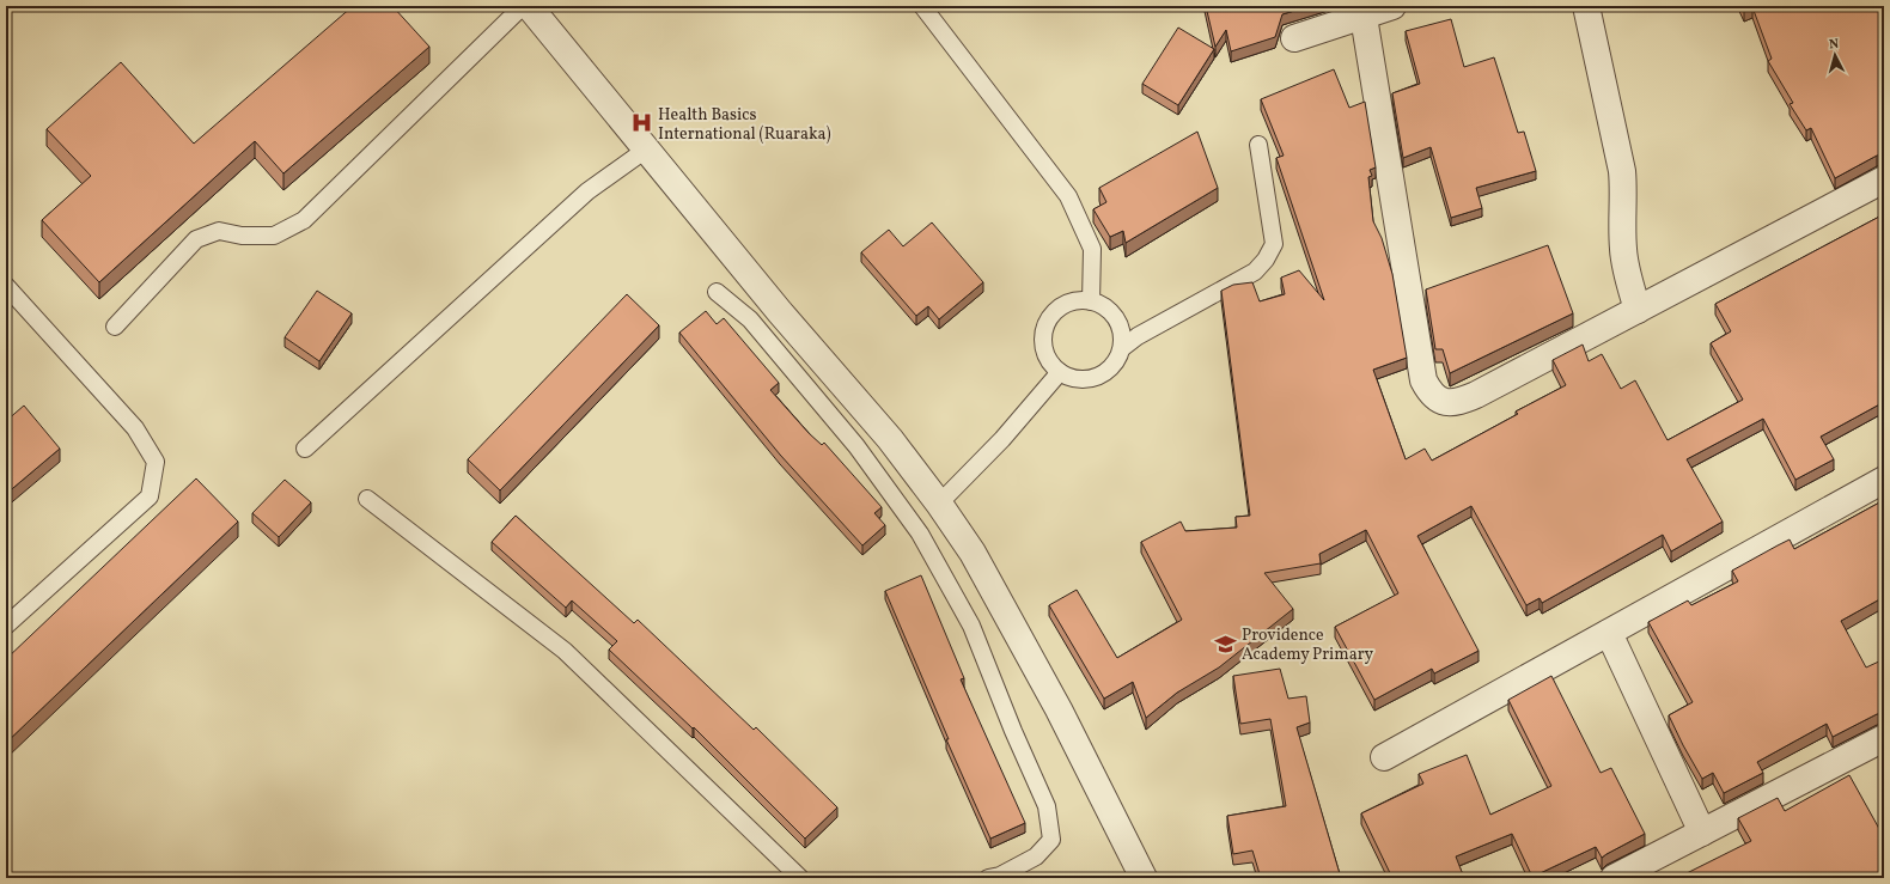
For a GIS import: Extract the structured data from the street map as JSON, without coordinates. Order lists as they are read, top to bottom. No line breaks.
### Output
{"places":{"hospital":["Health Basics International (Ruaraka)"],"school or university":["Providence Academy Primary"]},"north":"top"}
